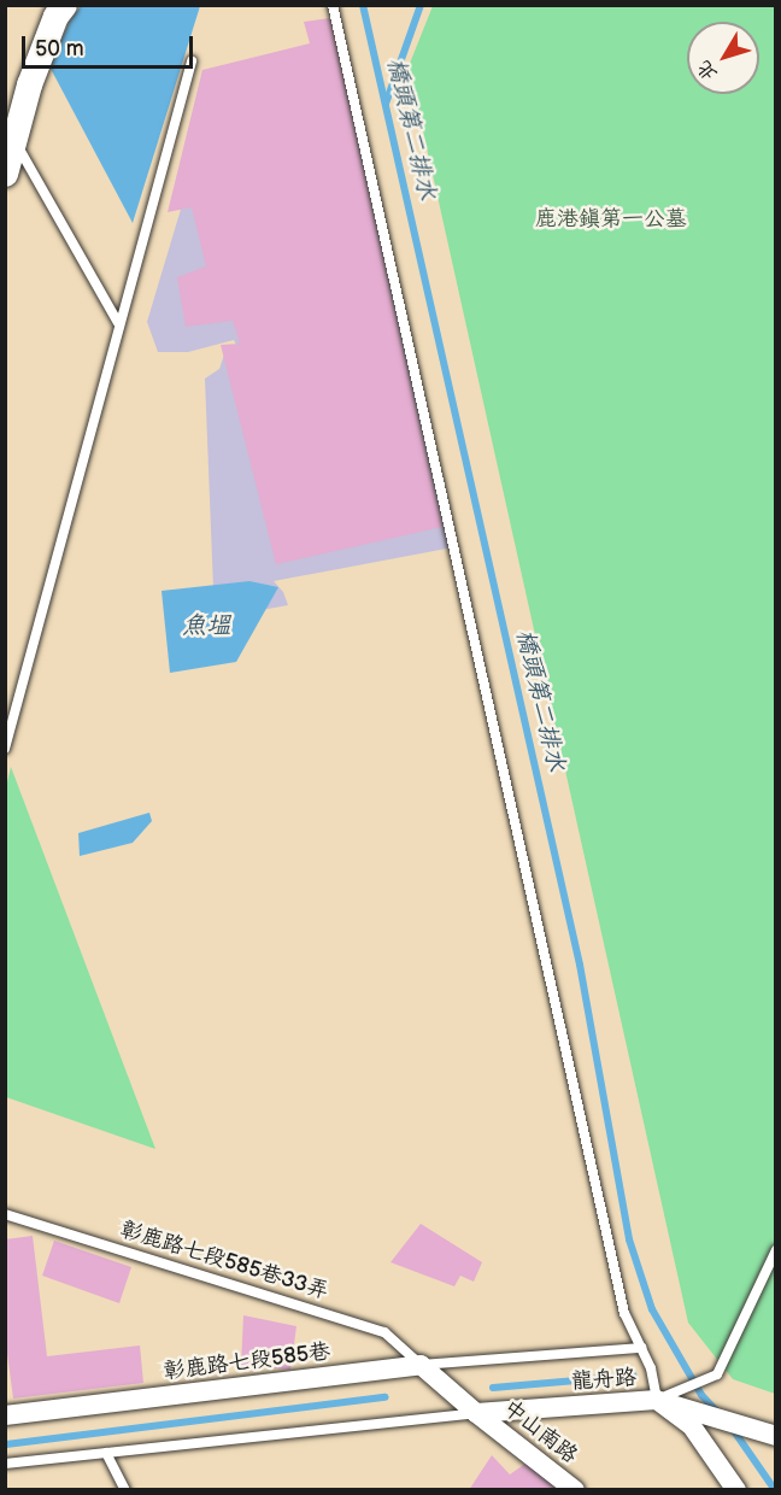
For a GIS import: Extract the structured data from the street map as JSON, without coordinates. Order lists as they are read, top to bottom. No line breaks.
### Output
{"streets":{"street":["彰鹿路七段585巷","龍舟路","中山南路"],"lane":["彰鹿路七段585巷33弄"]},"crossings":[["彰鹿路七段585巷33弄","彰鹿路七段585巷"],["龍舟路","中山南路"]],"water":["橋頭第二排水","魚塭"],"parks":["鹿港鎮第一公墓"],"scale_bar":"50 m","north":"bottom left"}
